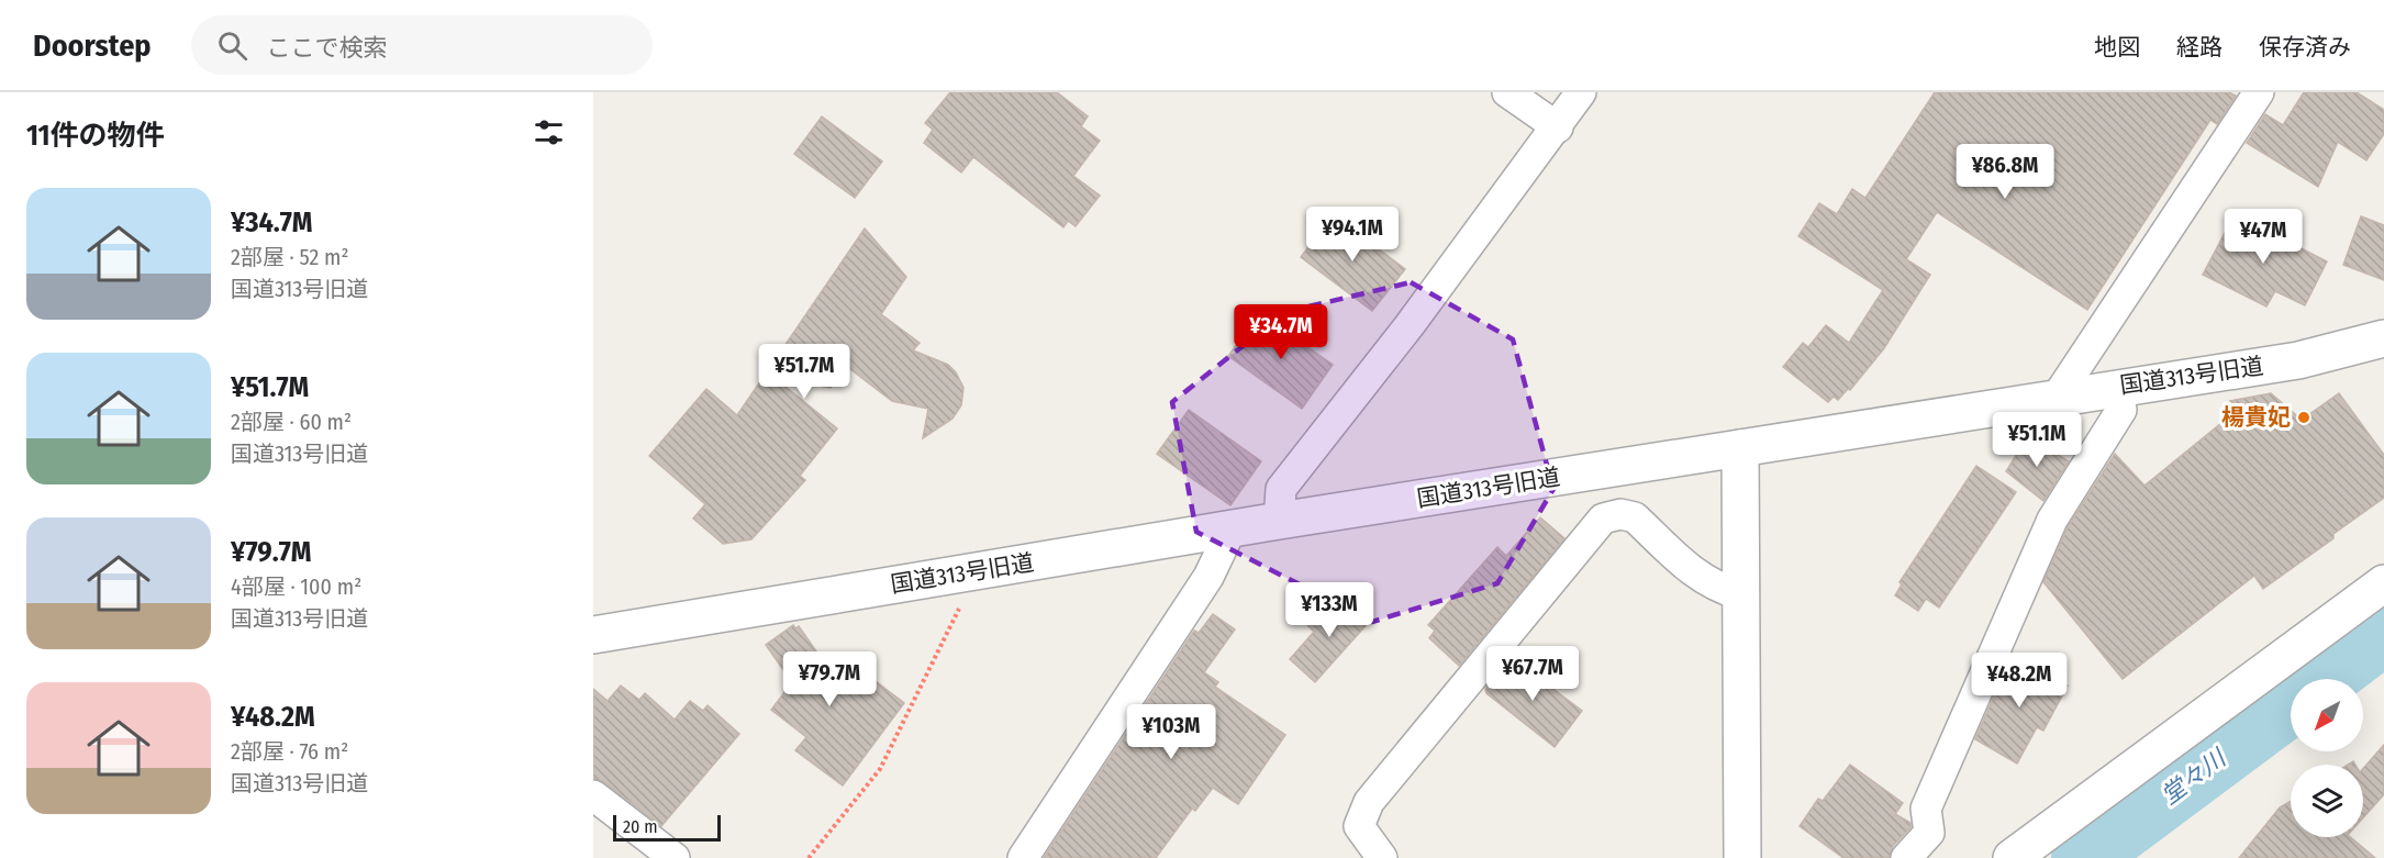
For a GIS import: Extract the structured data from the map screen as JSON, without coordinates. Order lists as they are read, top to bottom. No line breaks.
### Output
{"streets":{"street":["国道313号旧道"]},"water":["堂々川"],"places":["楊貴妃"],"scale_bar":"20 m","north":"bottom left","page":{"header":"Doorstep","search":"ここで検索","nav":["地図","経路","保存済み"],"heading":"11件の物件","price":["¥86.8M","¥94.1M","¥47M","¥34.7M","¥51.7M","¥51.1M","¥133M","¥67.7M","¥79.7M","¥48.2M","¥103M"],"list":[{"name":"¥34.7M","note":"2部屋 · 52 m² · 国道313号旧道"},{"name":"¥51.7M","note":"2部屋 · 60 m² · 国道313号旧道"},{"name":"¥79.7M","note":"4部屋 · 100 m² · 国道313号旧道"},{"name":"¥48.2M","note":"2部屋 · 76 m² · 国道313号旧道"}],"scale":"20 m"}}
